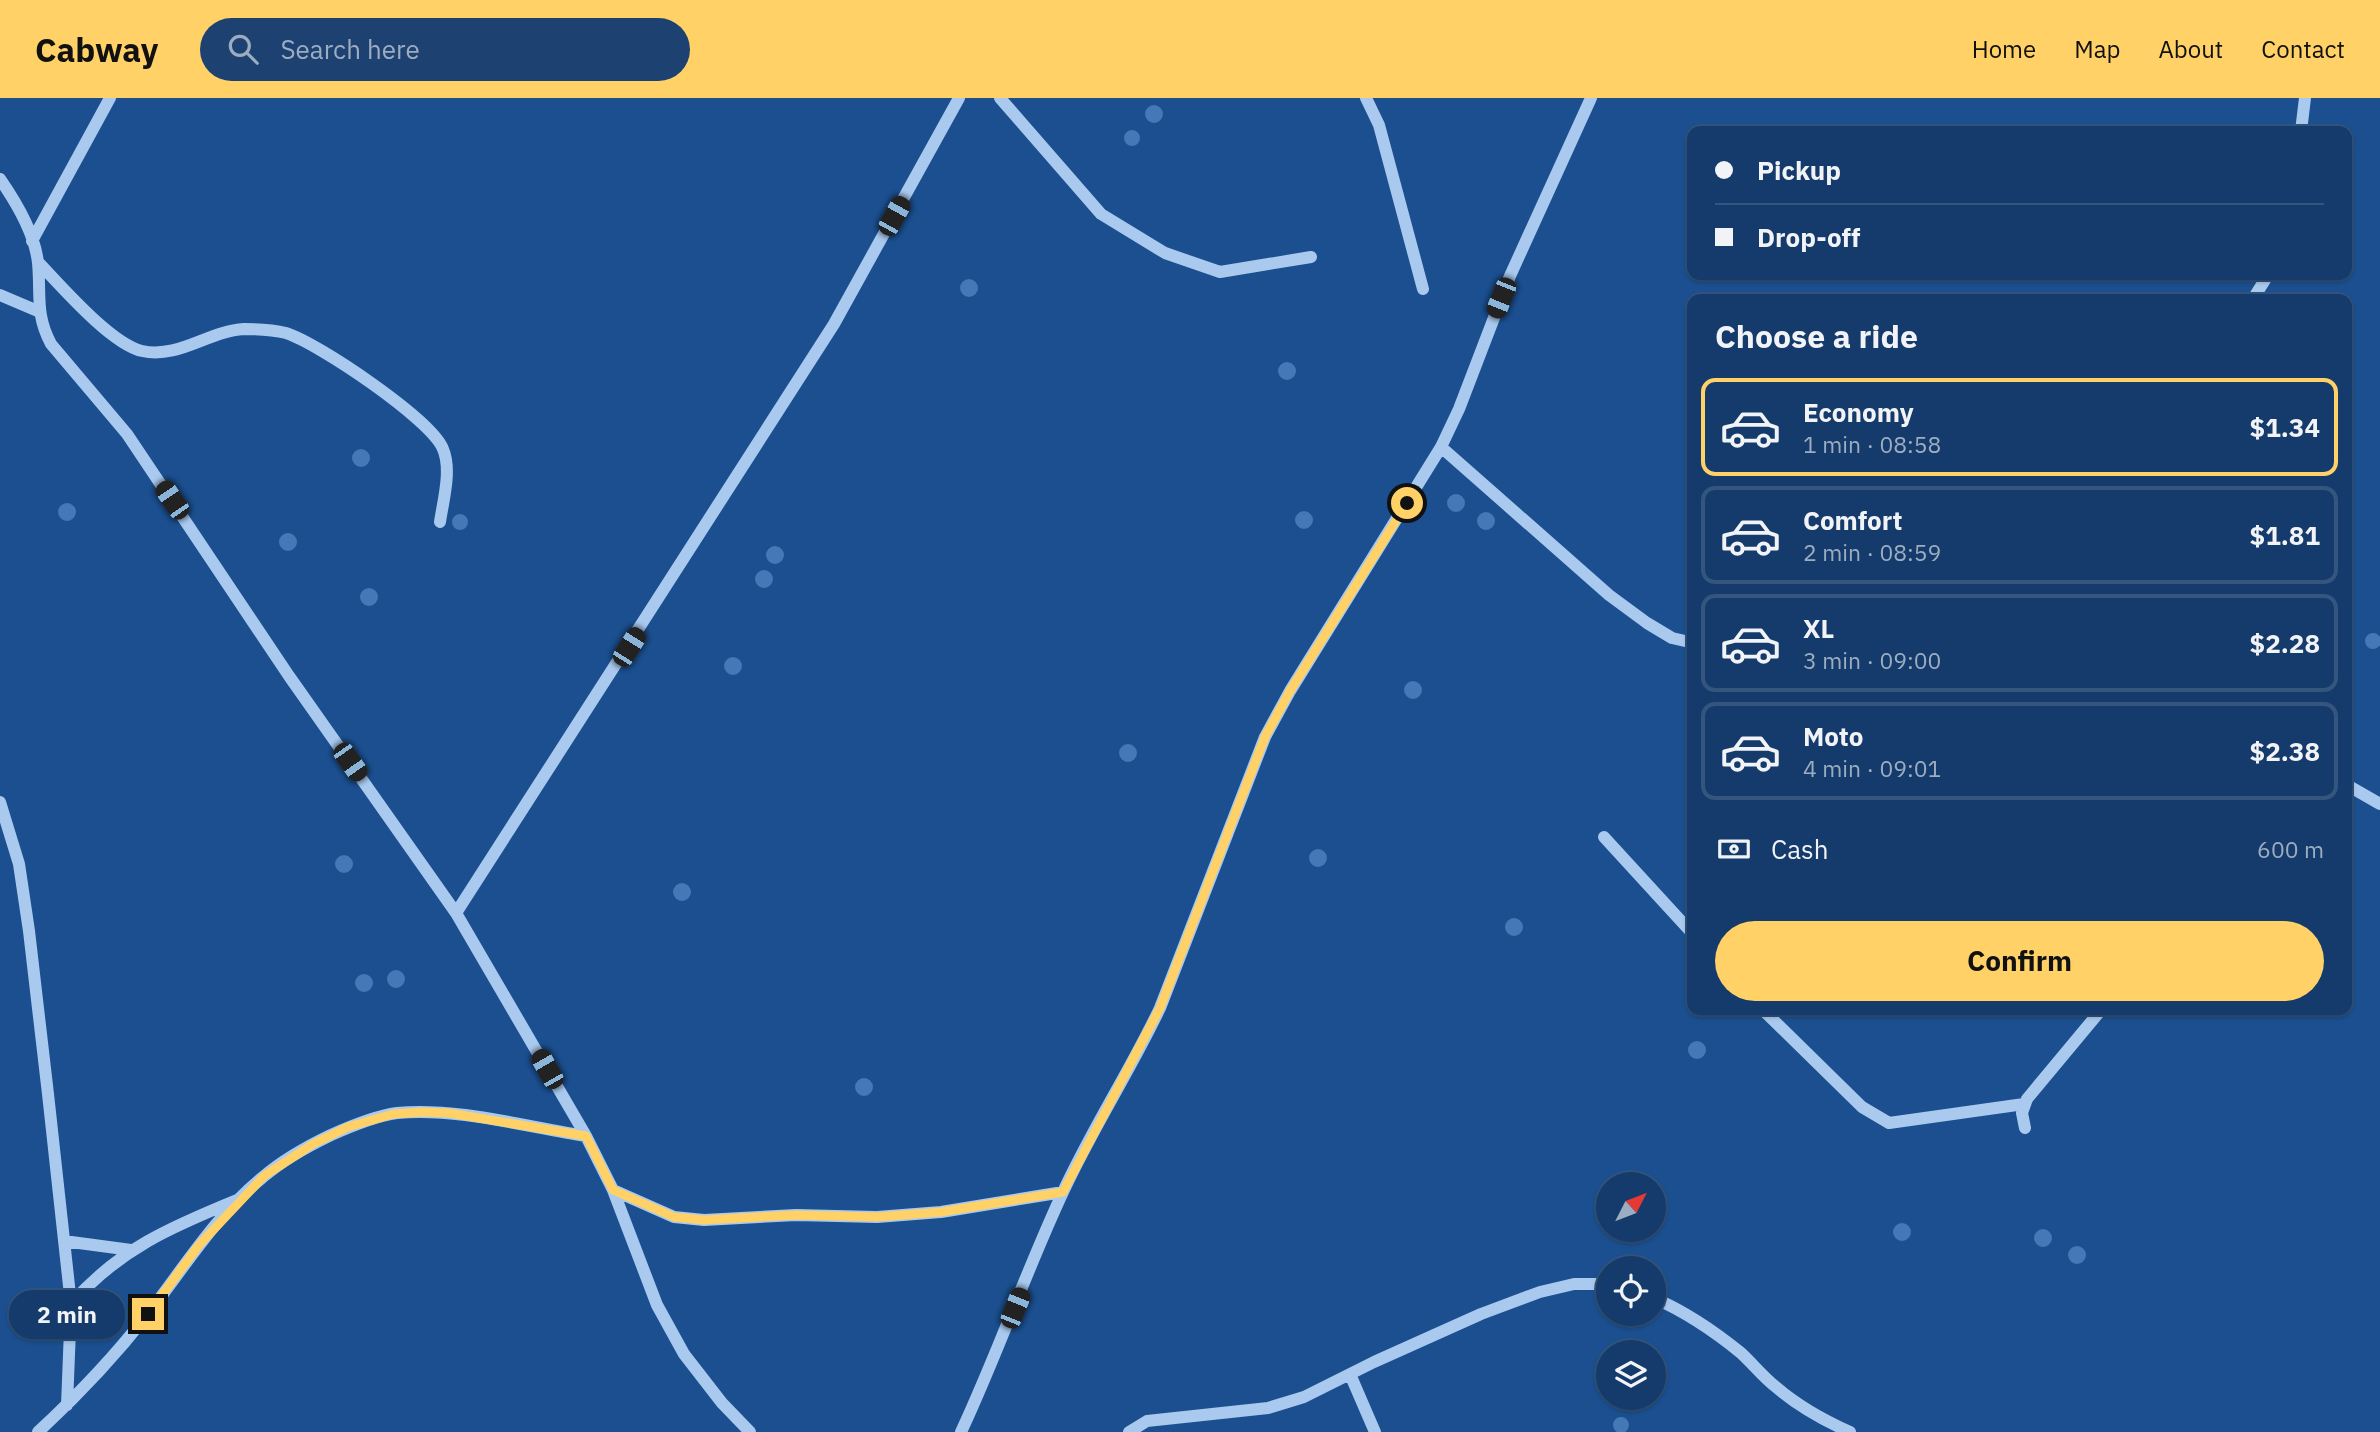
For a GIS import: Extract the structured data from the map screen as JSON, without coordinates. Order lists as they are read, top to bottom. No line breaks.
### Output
{"north":"top right","page":{"header":"Cabway","search":"Search here","nav":["Home","Map","About","Contact"],"banner":["Pickup","Drop-off"],"heading":"Choose a ride","list":[{"name":"Economy","note":"1 min · 08:58","value":"$1.34"},{"name":"Comfort","note":"2 min · 08:59","value":"$1.81"},{"name":"XL","note":"3 min · 09:00","value":"$2.28"},{"name":"Moto","note":"4 min · 09:01","value":"$2.38"}],"pay":["Cash","600 m"],"buttons":"Confirm","bubble":"2 min"}}
